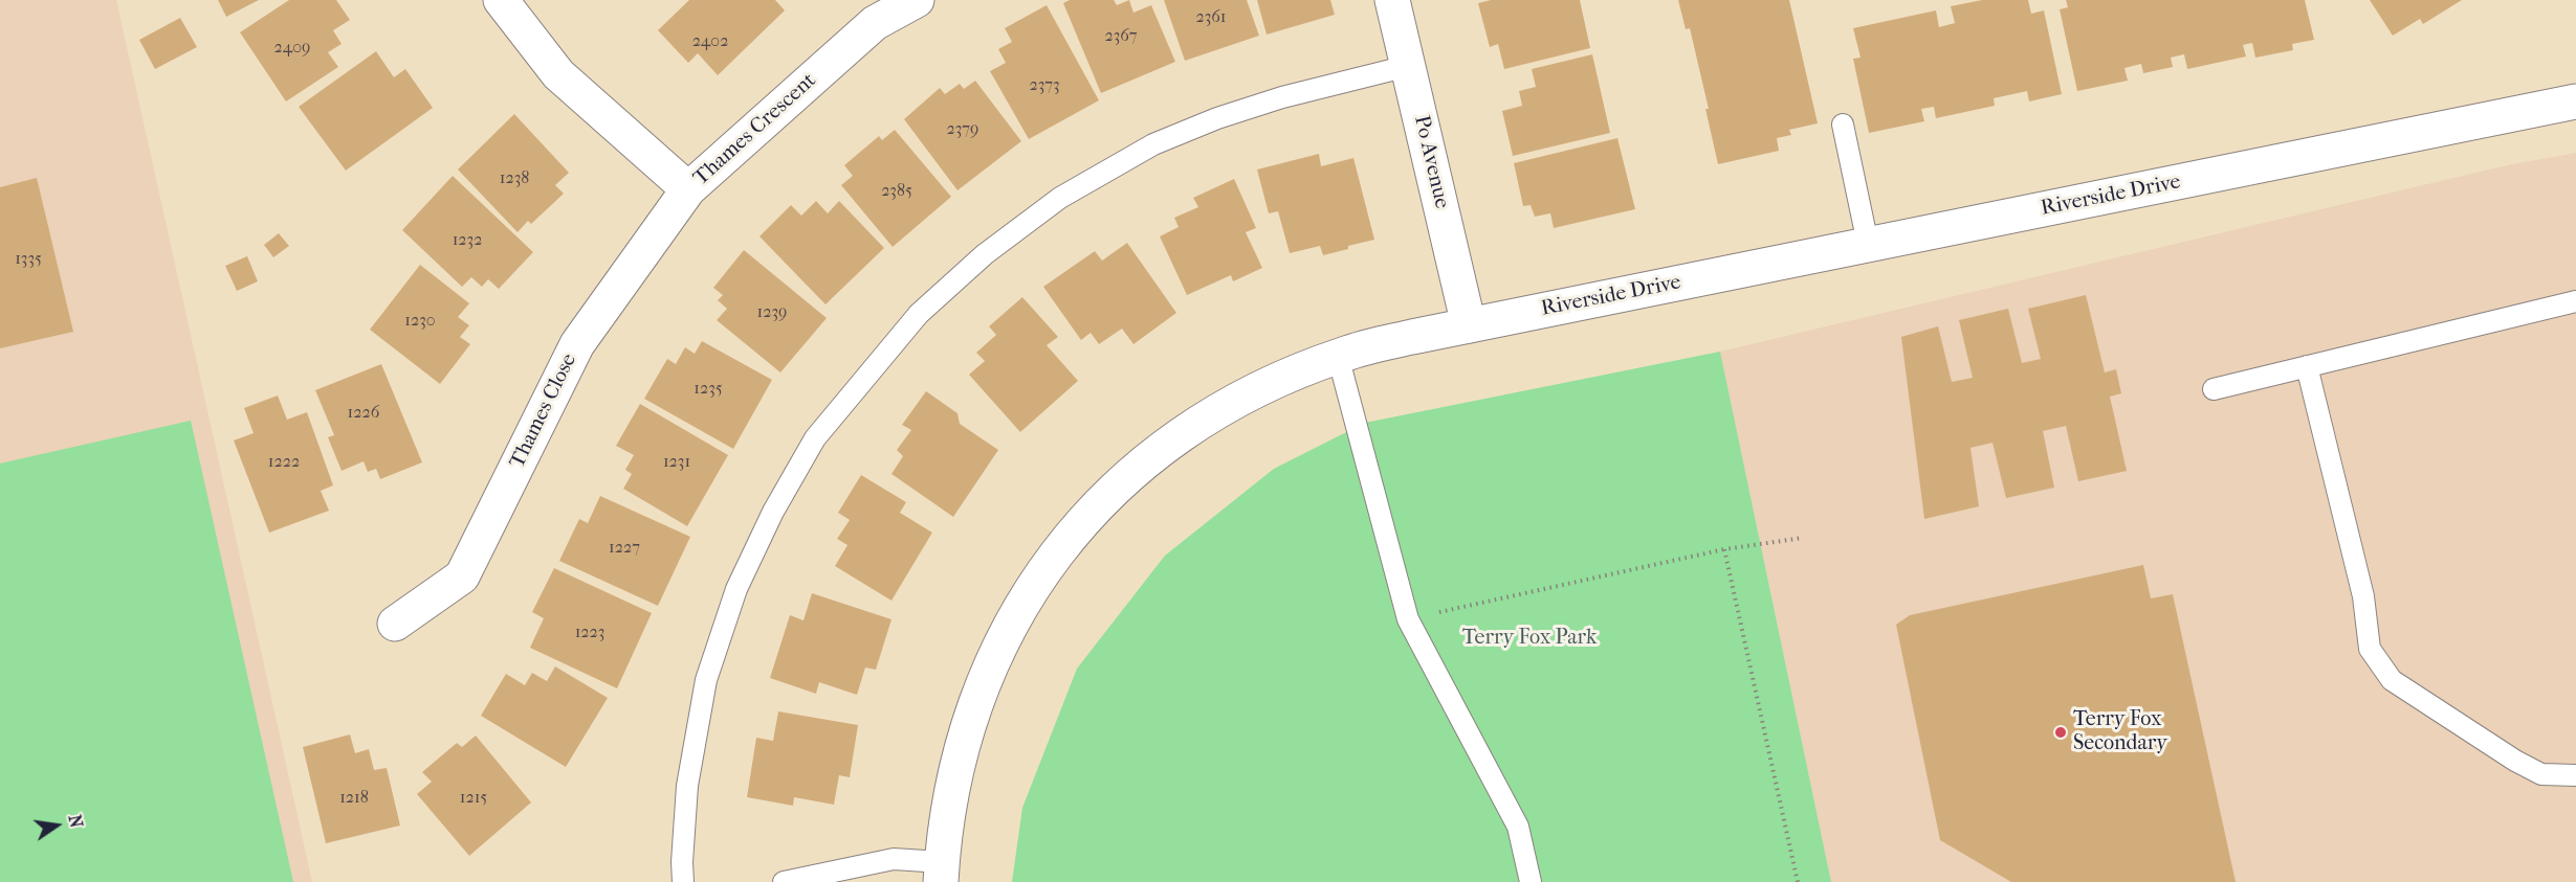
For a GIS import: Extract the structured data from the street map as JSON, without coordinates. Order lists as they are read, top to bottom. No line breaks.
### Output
{"streets":{"street":["Thames Crescent","Po Avenue","Riverside Drive","Thames Close"]},"crossings":[["Thames Crescent","Thames Close"],["Po Avenue","Riverside Drive"]],"parks":["Terry Fox Park"],"places":["Terry Fox Secondary"],"house_numbers":["2361","2367","2402","2409","2373","2379","1238","2385","1232","1335","1239","1230","1235","1226","1222","1231","1227","1223","1218","1215"],"north":"right"}
